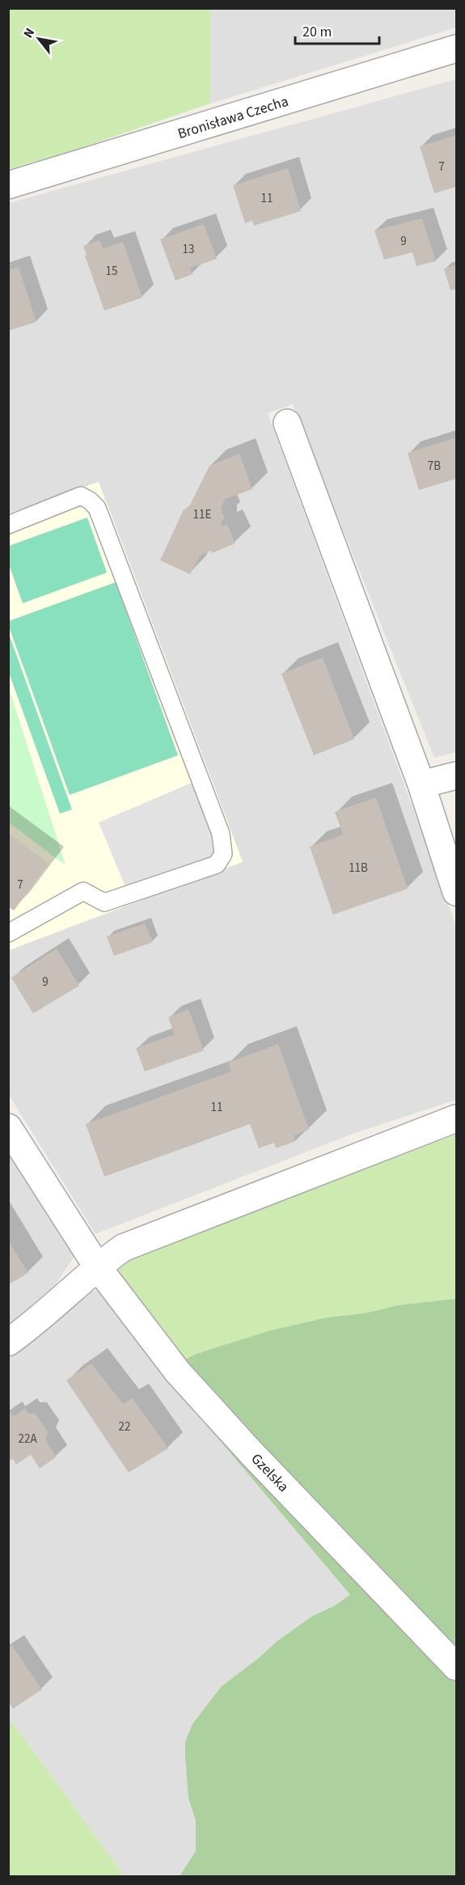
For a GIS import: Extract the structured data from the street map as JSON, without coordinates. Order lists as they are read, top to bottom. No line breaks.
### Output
{"streets":{"street":["Bronisława Czecha","Gzelska"]},"house_numbers":["7","11","9","13","15","7B","11E","11B","7","9","11","22","22A"],"scale_bar":"20 m","north":"top left"}
